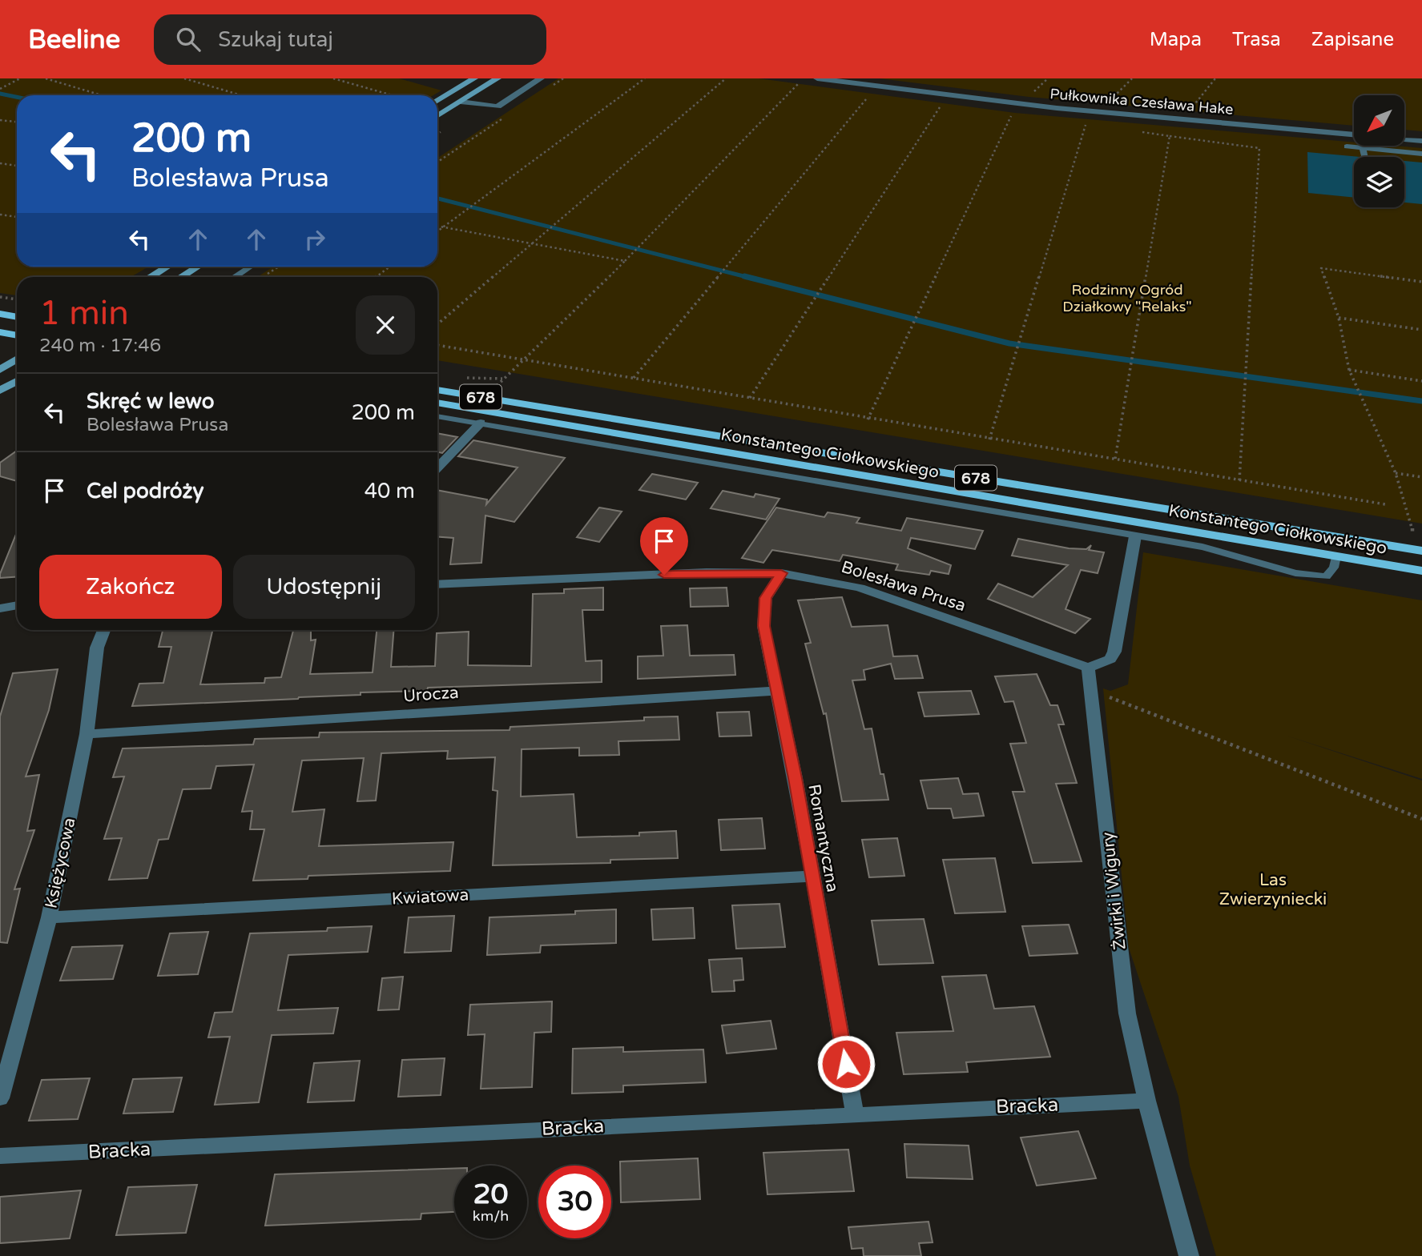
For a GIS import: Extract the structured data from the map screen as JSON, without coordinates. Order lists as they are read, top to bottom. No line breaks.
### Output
{"streets":{"main road":["678","Konstantego Ciołkowskiego"],"street":["Pułkownika Czesława Hake","Bolesława Prusa","Urocza","Romantyczna","Księżycowa","Żwirki i Wigury","Kwiatowa","Bracka"]},"crossings":[["Bolesława Prusa","Romantyczna"],["Bolesława Prusa","Żwirki i Wigury"],["Urocza","Romantyczna"],["Urocza","Księżycowa"],["Romantyczna","Kwiatowa"],["Romantyczna","Bracka"],["Księżycowa","Kwiatowa"],["Żwirki i Wigury","Bracka"]],"parks":["Rodzinny Ogród Działkowy \"Relaks\"","Las Zwierzyniecki"],"north":"bottom left","page":{"header":"Beeline","search":"Szukaj tutaj","nav":["Mapa","Trasa","Zapisane"],"turn":["200 m","Bolesława Prusa"],"heading":["1 min","240 m · 17:46"],"list":[{"name":"Skręć w lewo","note":"Bolesława Prusa","value":"200 m"},{"name":"Cel podróży","value":"40 m"}],"buttons":["Zakończ","Udostępnij"],"speed":"20 km/h","limit":"30"}}
